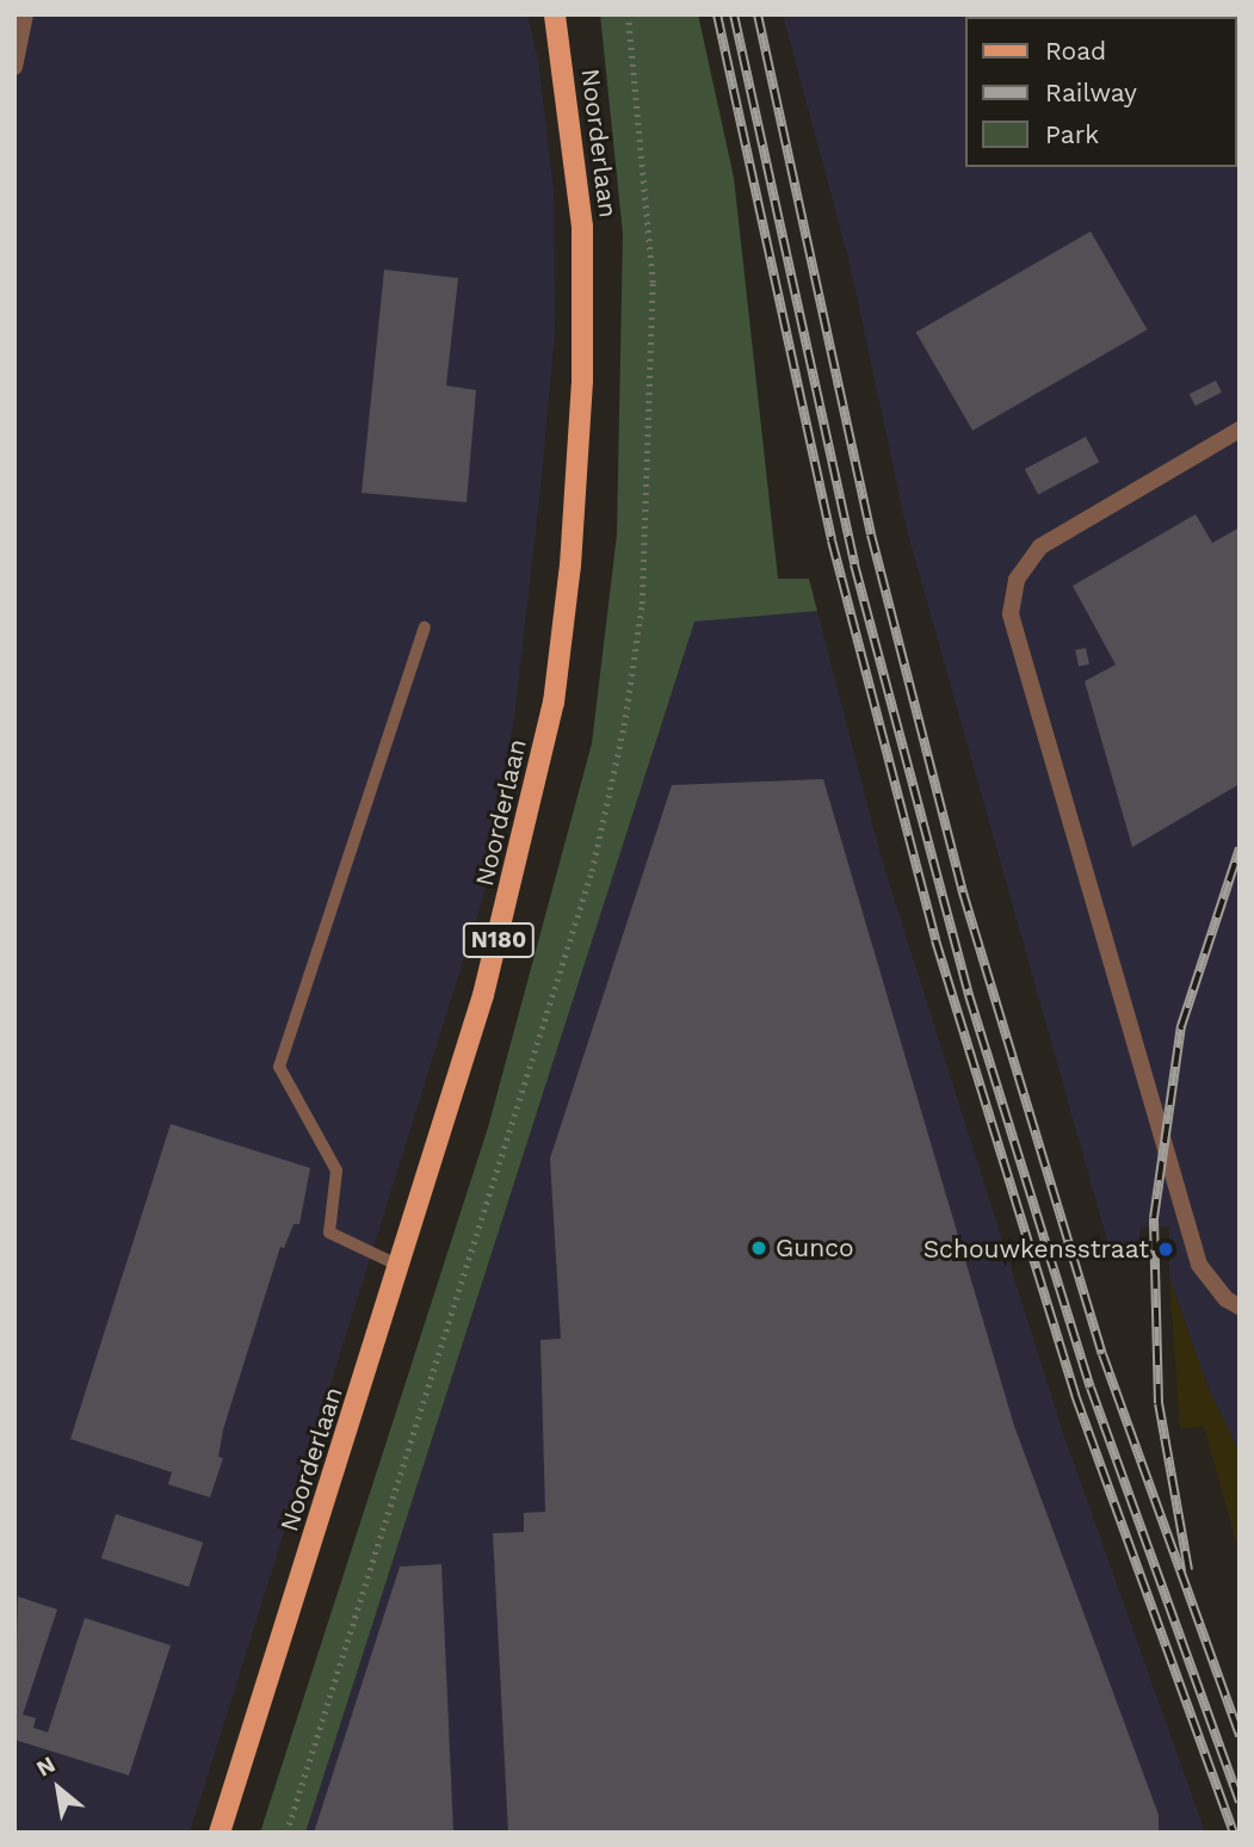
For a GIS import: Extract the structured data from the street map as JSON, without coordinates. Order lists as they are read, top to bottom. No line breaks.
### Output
{"streets":{"main road":["Noorderlaan","N180"]},"places":["Gunco","Schouwkensstraat"],"legend":["Road","Railway","Park"],"north":"top left"}
